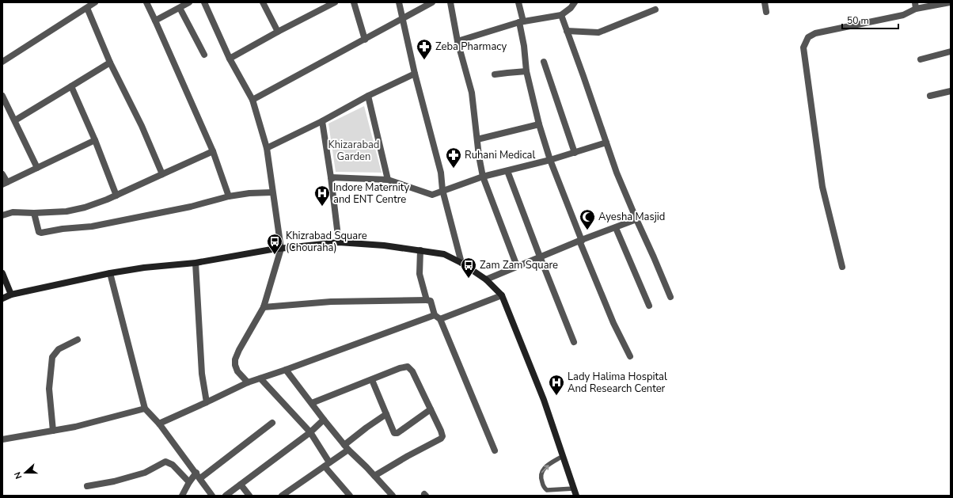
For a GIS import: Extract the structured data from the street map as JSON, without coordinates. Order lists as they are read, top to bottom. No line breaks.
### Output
{"parks":["Khizarabad Garden"],"places":{"pharmacy":["Zeba Pharmacy","Ruhani Medical"],"hospital":["Indore Maternity and ENT Centre","Lady Halima Hospital And Research Center"],"mosque":["Ayesha Masjid"],"bus stop":["Khizrabad Square (Chouraha)","Zam Zam Square"]},"scale_bar":"50 m","north":"left"}
